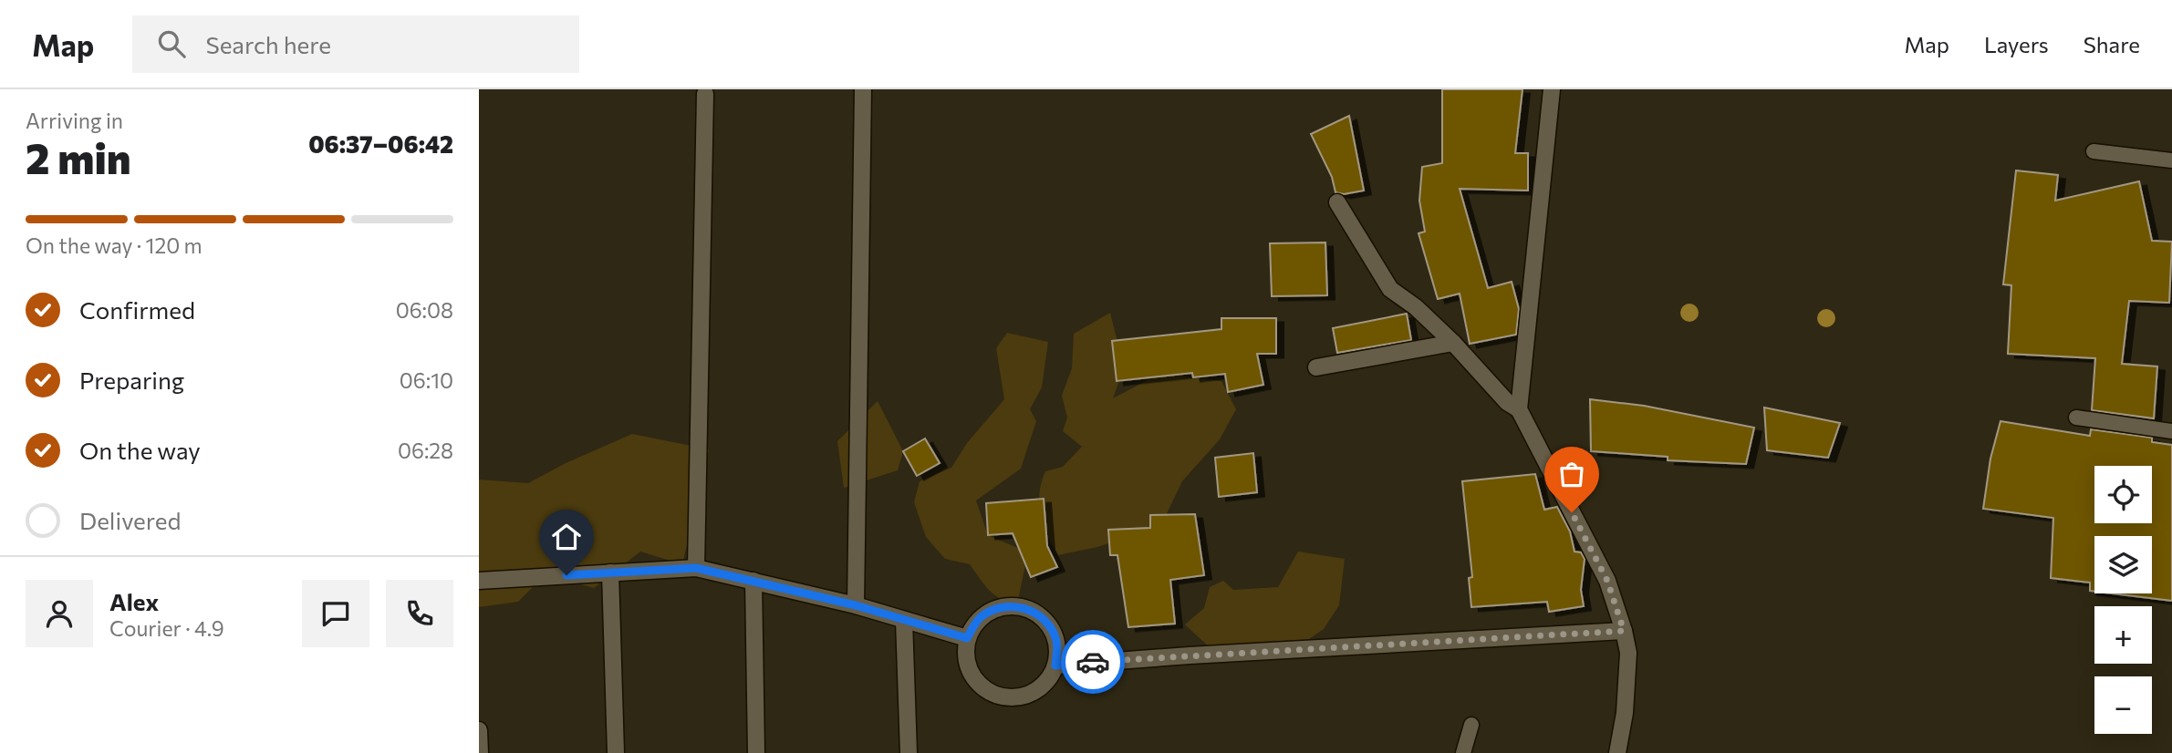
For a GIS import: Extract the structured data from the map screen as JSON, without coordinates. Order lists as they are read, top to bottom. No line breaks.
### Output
{"page":{"header":"Map","search":"Search here","nav":["Map","Layers","Share"],"heading":["2 min","Arriving in","06:37–06:42"],"panel":["Alex","Courier · 4.9"],"bar":"On the way · 120 m","list":[["Confirmed","06:08"],["Preparing","06:10"],["On the way","06:28"],"Delivered"],"map_buttons":["+","−"]}}
